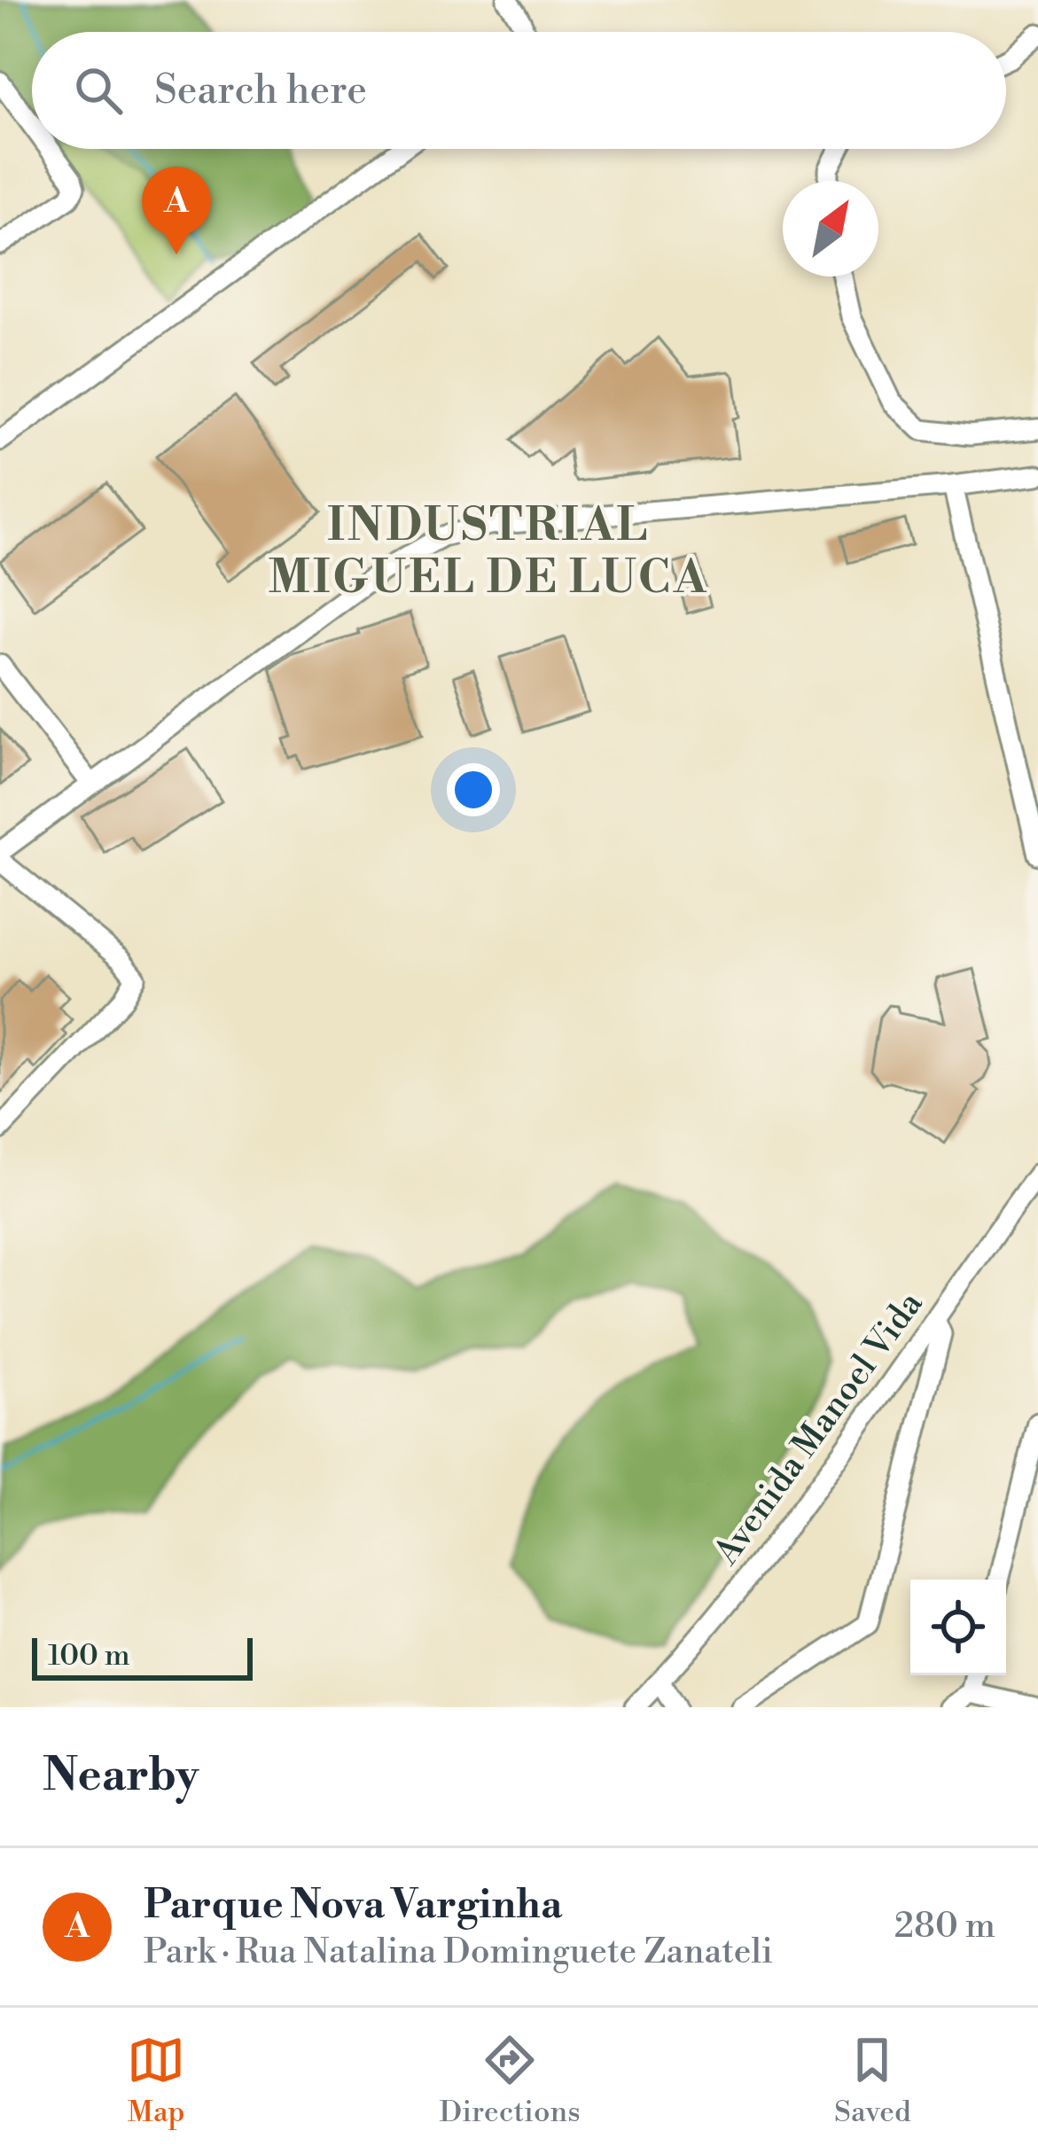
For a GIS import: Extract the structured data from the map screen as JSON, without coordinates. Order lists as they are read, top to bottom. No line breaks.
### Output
{"streets":{"street":["Avenida Manoel Vida"]},"districts":["INDUSTRIAL MIGUEL DE LUCA"],"scale_bar":"100 m","north":"top right","page":{"search":"Search here","pins":"A","scale":"100 m","heading":"Nearby","list":[{"mark":"A","name":"Parque Nova Varginha","note":"Park · Rua Natalina Dominguete Zanateli","value":"280 m"}],"nav":["Map","Directions","Saved"]}}
